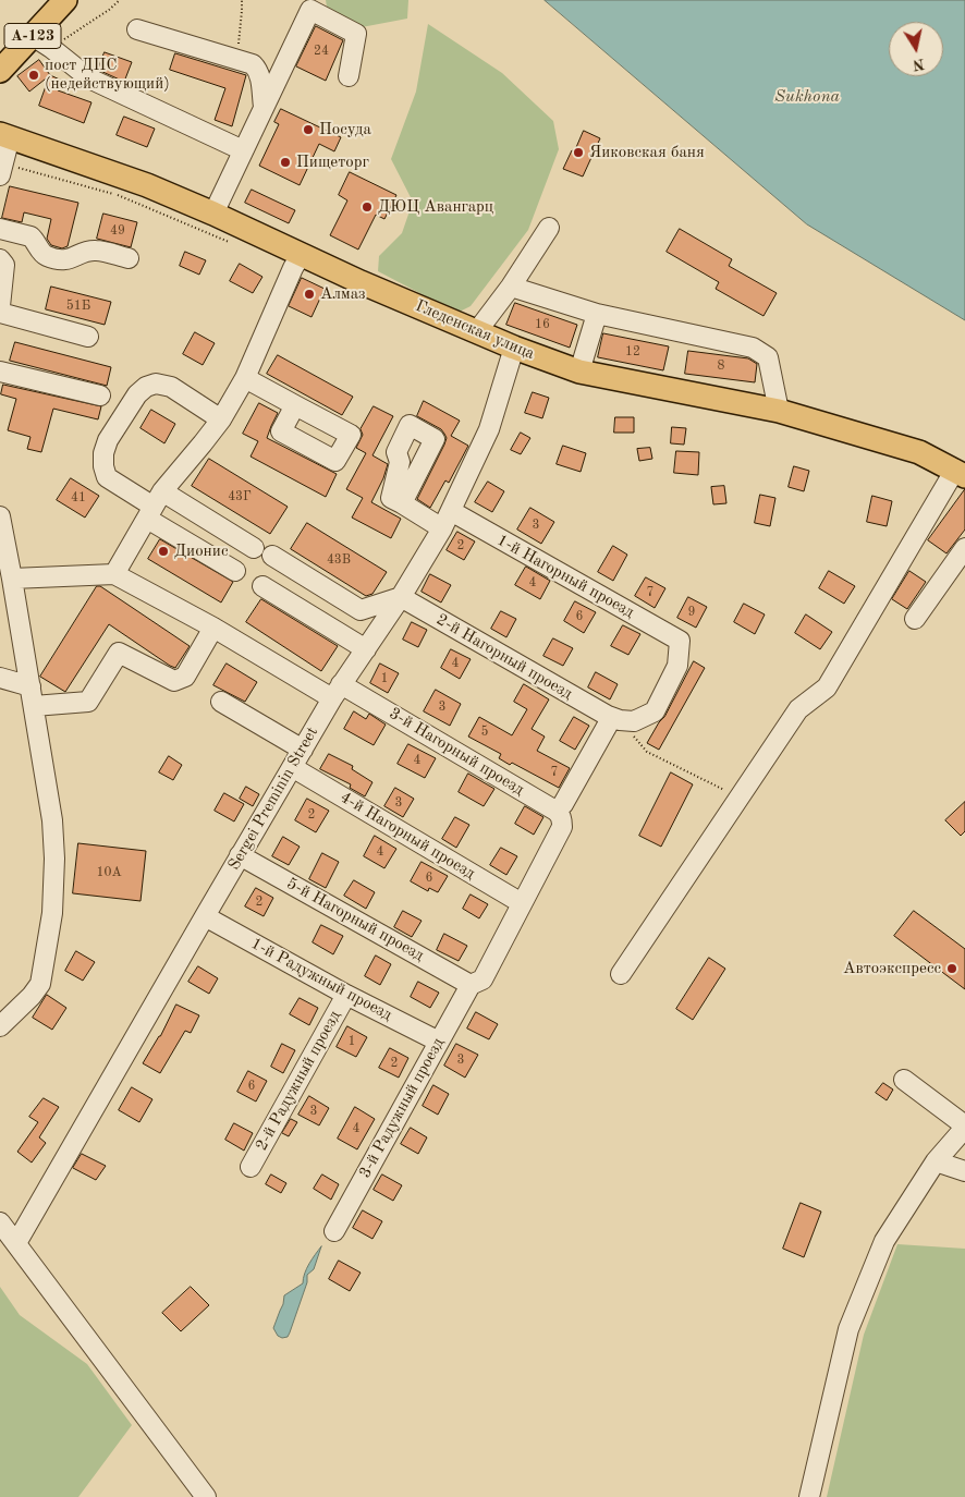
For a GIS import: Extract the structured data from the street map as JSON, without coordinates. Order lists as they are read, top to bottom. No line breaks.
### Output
{"streets":{"main road":["А-123","Гледенская улица"],"street":["1-й Нагорный проезд","2-й Нагорный проезд","3-й Нагорный проезд","Sergei Preminin Street","4-й Нагорный проезд","5-й Нагорный проезд","1-й Радужный проезд","2-й Радужный проезд","3-й Радужный проезд"]},"crossings":[["Гледенская улица","Sergei Preminin Street"],["1-й Нагорный проезд","2-й Нагорный проезд"],["1-й Нагорный проезд","Sergei Preminin Street"],["1-й Нагорный проезд","3-й Радужный проезд"],["2-й Нагорный проезд","Sergei Preminin Street"],["2-й Нагорный проезд","3-й Радужный проезд"],["3-й Нагорный проезд","Sergei Preminin Street"],["3-й Нагорный проезд","3-й Радужный проезд"],["Sergei Preminin Street","4-й Нагорный проезд"],["Sergei Preminin Street","5-й Нагорный проезд"],["Sergei Preminin Street","1-й Радужный проезд"],["4-й Нагорный проезд","3-й Радужный проезд"],["5-й Нагорный проезд","3-й Радужный проезд"],["1-й Радужный проезд","2-й Радужный проезд"],["1-й Радужный проезд","3-й Радужный проезд"]],"water":["Sukhona"],"places":["пост ДПС (недействующий)","Посуда","Яиковская баня","Пищеторг","ДЮЦ Авангарц","Алмаз","Дионис","Автоэкспресс"],"house_numbers":["24","49","51Б","16","12","8","43Г","41","3","2","43В","4","7","9","6","4","1","3","5","4","7","3","2","4","10А","6","2","1","3","2","6","3","4"],"north":"bottom"}
